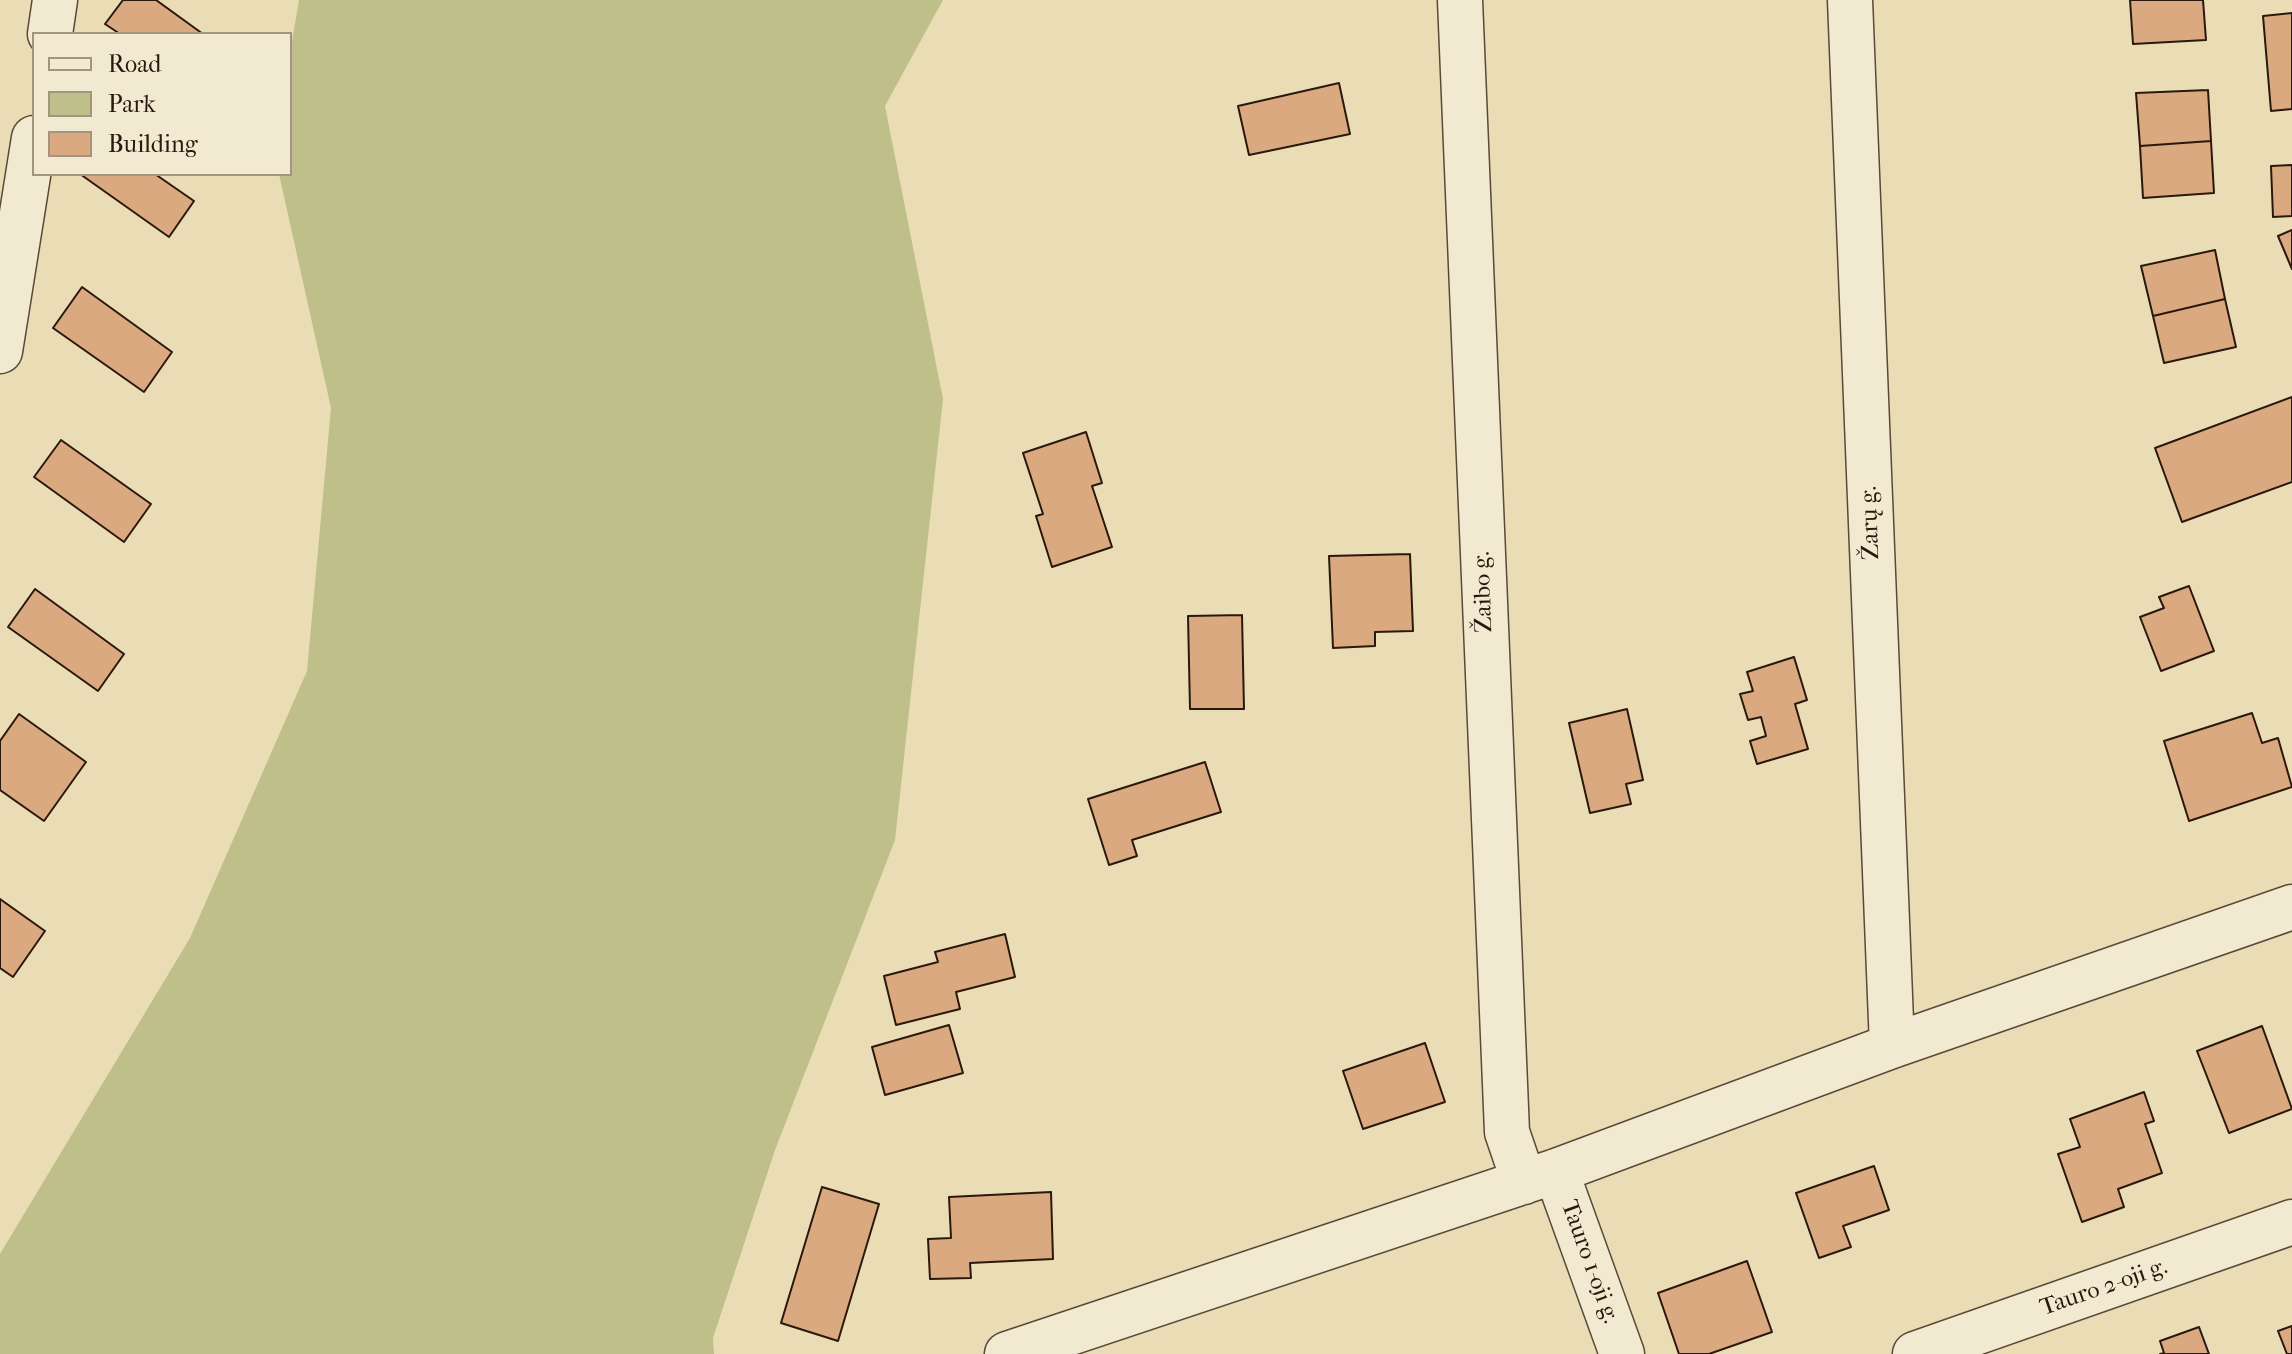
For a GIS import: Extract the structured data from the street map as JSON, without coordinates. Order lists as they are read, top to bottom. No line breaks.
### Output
{"streets":{"street":["Žarų g.","Žaibo g.","Tauro 1-oji g.","Tauro 2-oji g."]},"crossings":[["Žaibo g.","Tauro 1-oji g."]],"legend":["Road","Park","Building"]}
